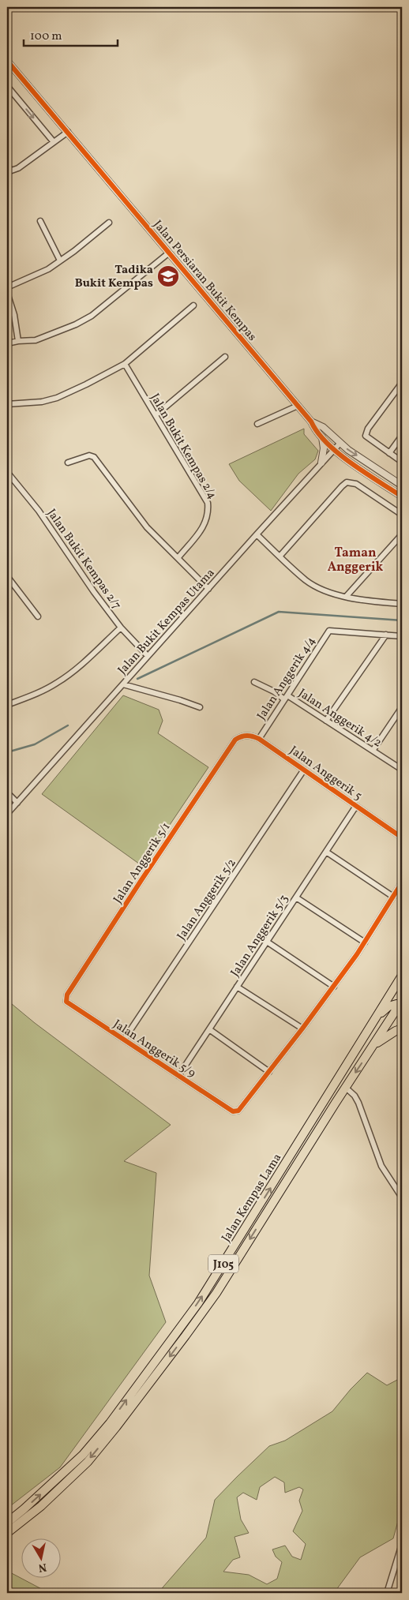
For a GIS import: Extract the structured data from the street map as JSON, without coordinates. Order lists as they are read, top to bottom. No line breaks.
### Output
{"streets":{"main road":["Jalan Kempas Lama","J105"],"street":["Jalan Persiaran Bukit Kempas","Jalan Bukit Kempas 2/4","Jalan Bukit Kempas 2/7","Jalan Bukit Kempas Utama","Jalan Anggerik 4/4","Jalan Anggerik 4/2","Jalan Anggerik 5","Jalan Anggerik 5/1","Jalan Anggerik 5/2","Jalan Anggerik 5/3","Jalan Anggerik 5/9"]},"crossings":[["Jalan Persiaran Bukit Kempas","Jalan Bukit Kempas Utama"],["Jalan Bukit Kempas 2/7","Jalan Bukit Kempas Utama"],["Jalan Anggerik 4/4","Jalan Anggerik 4/2"],["Jalan Anggerik 4/4","Jalan Anggerik 5"],["Jalan Anggerik 5","Jalan Anggerik 5/1"],["Jalan Anggerik 5","Jalan Anggerik 5/2"],["Jalan Anggerik 5","Jalan Anggerik 5/3"],["Jalan Anggerik 5/1","Jalan Anggerik 5/9"],["Jalan Anggerik 5/2","Jalan Anggerik 5/9"],["Jalan Anggerik 5/3","Jalan Anggerik 5/9"]],"districts":["Taman Anggerik"],"places":{"school or university":["Tadika Bukit Kempas"]},"scale_bar":"100 m","north":"bottom"}
